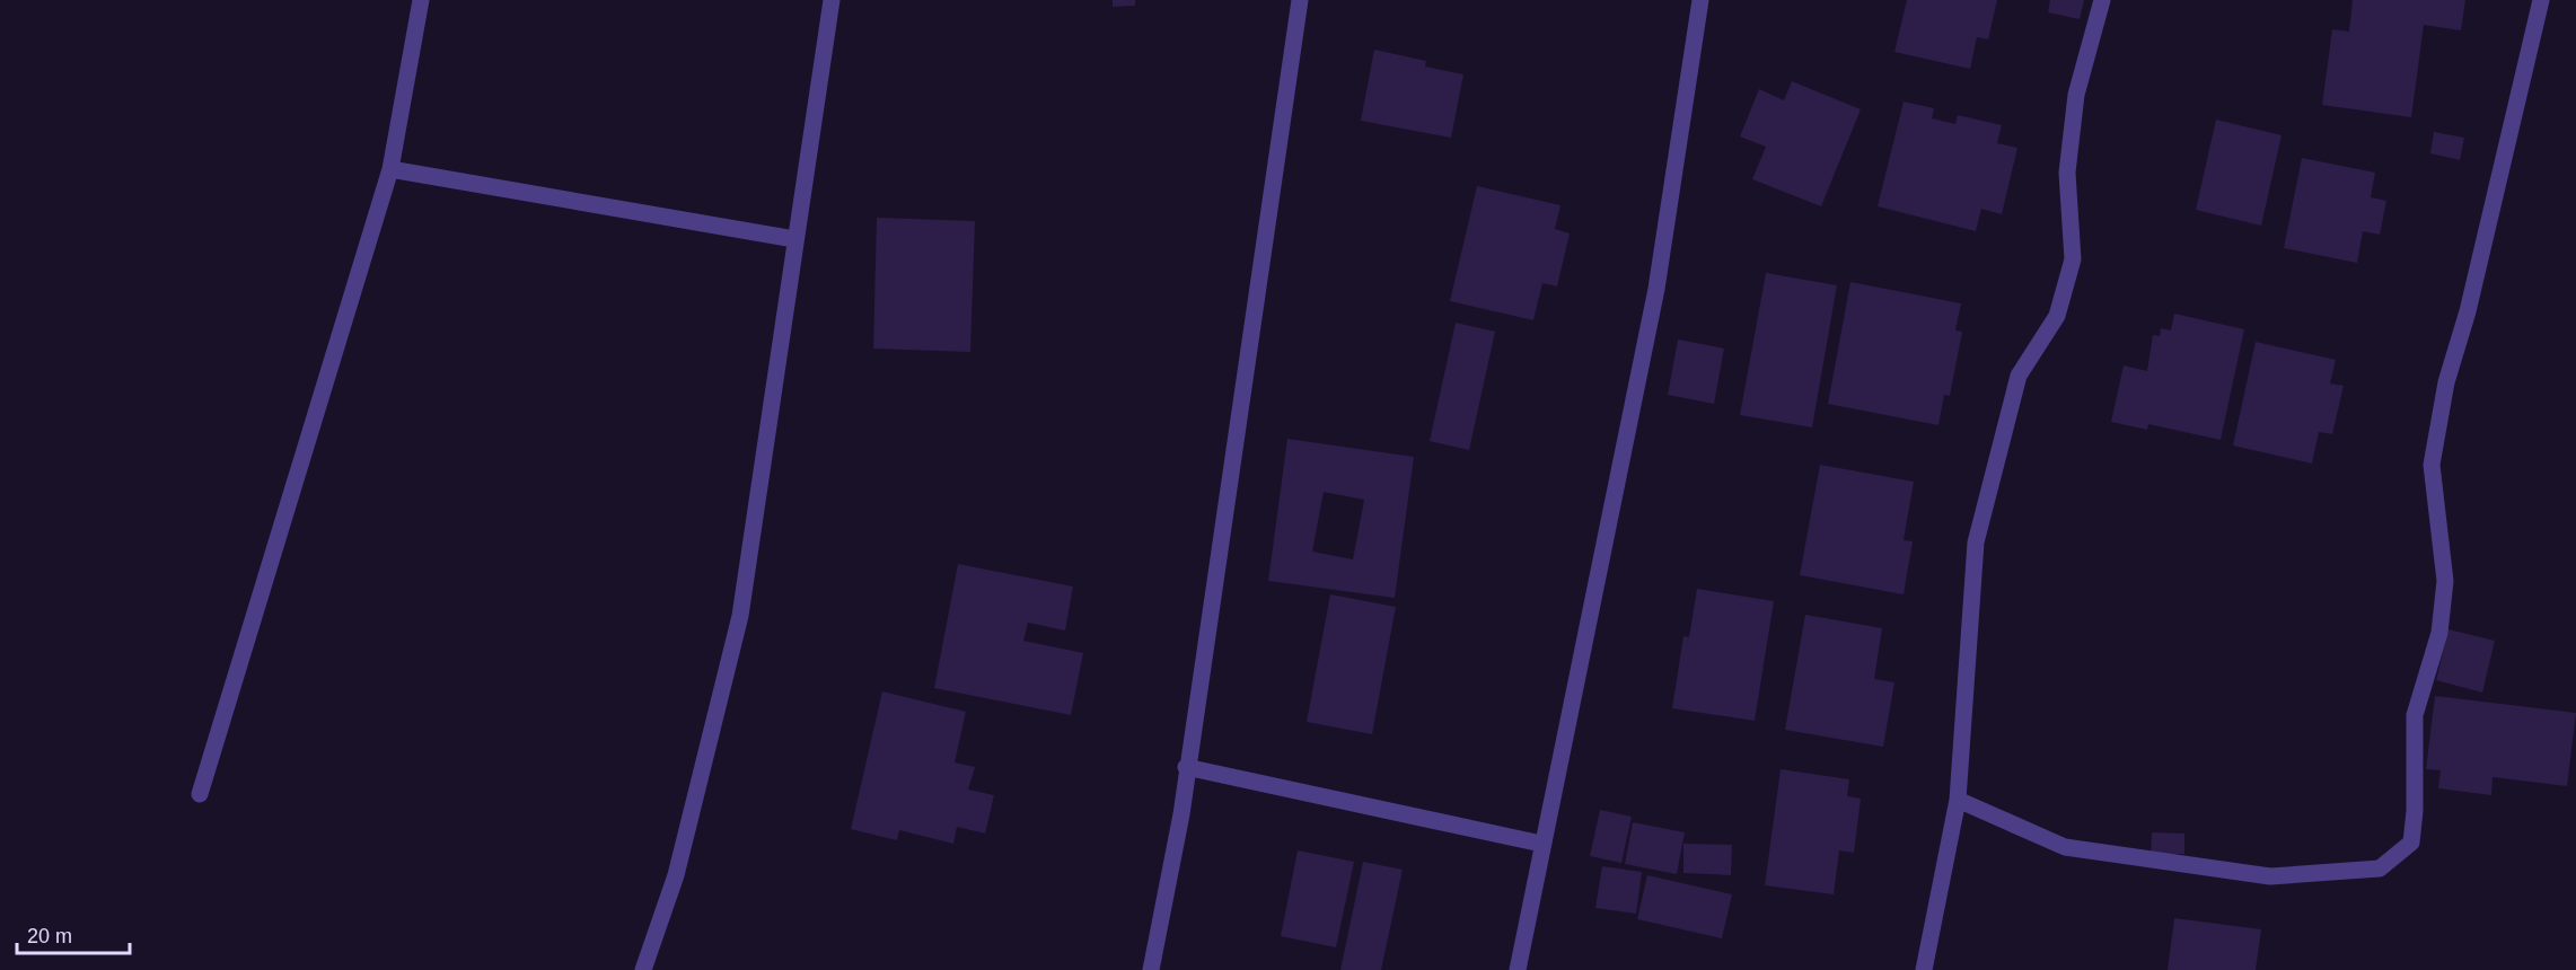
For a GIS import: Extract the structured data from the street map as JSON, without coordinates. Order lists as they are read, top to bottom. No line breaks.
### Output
{"scale_bar":"20 m"}
